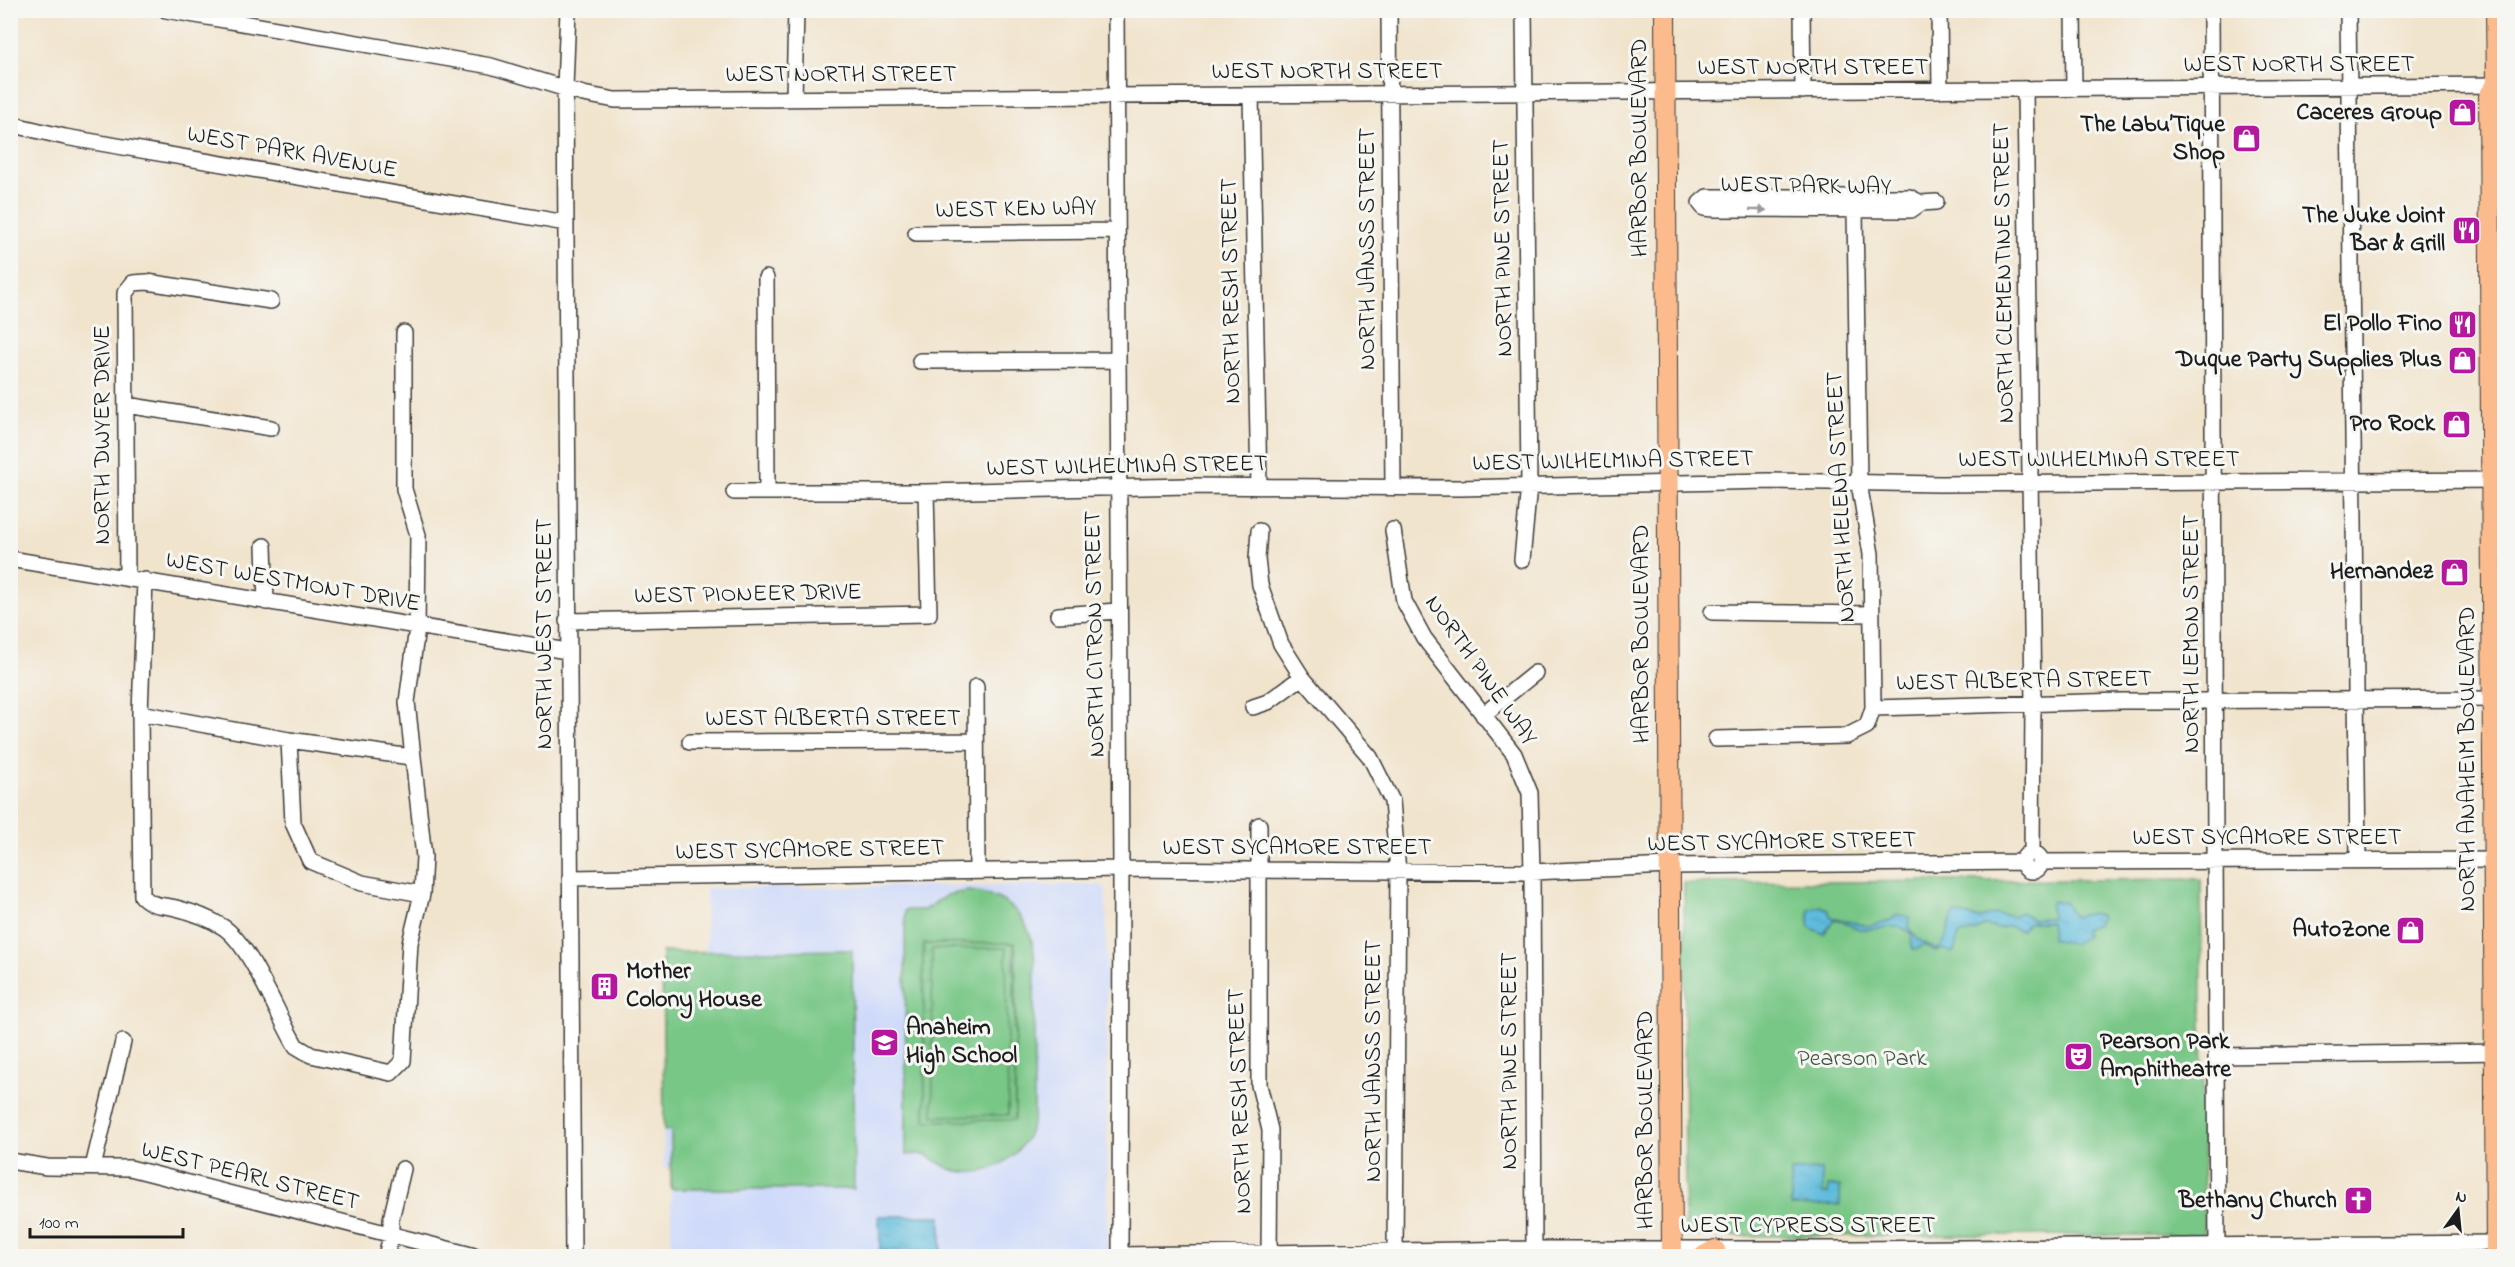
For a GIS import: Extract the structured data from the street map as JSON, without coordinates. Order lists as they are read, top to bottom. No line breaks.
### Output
{"streets":{"main road":["HARBOR BOULEVARD","NORTH ANAHEIM BOULEVARD"],"street":["WEST NORTH STREET","WEST PARK AVENUE","WEST PARK WAY","WEST KEN WAY","NORTH PINE STREET","NORTH JANSS STREET","NORTH CLEMENTINE STREET","NORTH RESH STREET","NORTH DWYER DRIVE","WEST WILHELMINA STREET","NORTH HELENA STREET","WEST WESTMONT DRIVE","WEST PIONEER DRIVE","NORTH WEST STREET","NORTH CITRON STREET","NORTH LEMON STREET","NORTH PINE WAY","WEST ALBERTA STREET","WEST SYCAMORE STREET","WEST PEARL STREET","WEST CYPRESS STREET"]},"crossings":[["WEST NORTH STREET","HARBOR BOULEVARD"],["WEST NORTH STREET","NORTH PINE STREET"],["WEST NORTH STREET","NORTH JANSS STREET"],["WEST NORTH STREET","NORTH CLEMENTINE STREET"],["WEST NORTH STREET","NORTH RESH STREET"],["WEST NORTH STREET","NORTH WEST STREET"],["WEST NORTH STREET","NORTH CITRON STREET"],["WEST NORTH STREET","NORTH LEMON STREET"],["WEST NORTH STREET","NORTH ANAHEIM BOULEVARD"],["HARBOR BOULEVARD","WEST WILHELMINA STREET"],["HARBOR BOULEVARD","WEST SYCAMORE STREET"],["HARBOR BOULEVARD","WEST CYPRESS STREET"],["WEST PARK AVENUE","NORTH WEST STREET"],["WEST PARK WAY","NORTH HELENA STREET"],["WEST KEN WAY","NORTH CITRON STREET"],["NORTH PINE STREET","WEST WILHELMINA STREET"],["NORTH PINE STREET","NORTH PINE WAY"],["NORTH PINE STREET","WEST SYCAMORE STREET"],["NORTH PINE STREET","WEST CYPRESS STREET"],["NORTH JANSS STREET","WEST WILHELMINA STREET"],["NORTH JANSS STREET","WEST SYCAMORE STREET"],["NORTH JANSS STREET","WEST CYPRESS STREET"],["NORTH CLEMENTINE STREET","WEST WILHELMINA STREET"],["NORTH CLEMENTINE STREET","WEST ALBERTA STREET"],["NORTH CLEMENTINE STREET","WEST SYCAMORE STREET"],["NORTH RESH STREET","WEST WILHELMINA STREET"],["NORTH RESH STREET","WEST SYCAMORE STREET"],["NORTH RESH STREET","WEST CYPRESS STREET"],["NORTH DWYER DRIVE","WEST WESTMONT DRIVE"],["WEST WILHELMINA STREET","NORTH HELENA STREET"],["WEST WILHELMINA STREET","WEST PIONEER DRIVE"],["WEST WILHELMINA STREET","NORTH CITRON STREET"],["WEST WILHELMINA STREET","NORTH LEMON STREET"],["WEST WILHELMINA STREET","NORTH ANAHEIM BOULEVARD"],["NORTH HELENA STREET","WEST ALBERTA STREET"],["WEST WESTMONT DRIVE","NORTH WEST STREET"],["WEST PIONEER DRIVE","NORTH WEST STREET"],["NORTH WEST STREET","WEST SYCAMORE STREET"],["NORTH CITRON STREET","WEST SYCAMORE STREET"],["NORTH CITRON STREET","WEST CYPRESS STREET"],["NORTH LEMON STREET","WEST ALBERTA STREET"],["NORTH LEMON STREET","WEST SYCAMORE STREET"],["NORTH LEMON STREET","WEST CYPRESS STREET"],["NORTH PINE WAY","WEST SYCAMORE STREET"],["WEST ALBERTA STREET","NORTH ANAHEIM BOULEVARD"],["NORTH ANAHEIM BOULEVARD","WEST SYCAMORE STREET"],["NORTH ANAHEIM BOULEVARD","WEST CYPRESS STREET"]],"parks":["Pearson Park"],"places":{"shop":["Caceres Group","The Labu’Tique Shop","Duque Party Supplies Plus","Pro Rock","Hernandez","AutoZone"],"restaurant":["The Juke Joint Bar & Grill","El Pollo Fino"],"building":["Mother Colony House"],"school or university":["Anaheim High School"],"theatre":["Pearson Park Amphitheatre"],"church":["Bethany Church"]},"scale_bar":"100 m","north":"top"}
